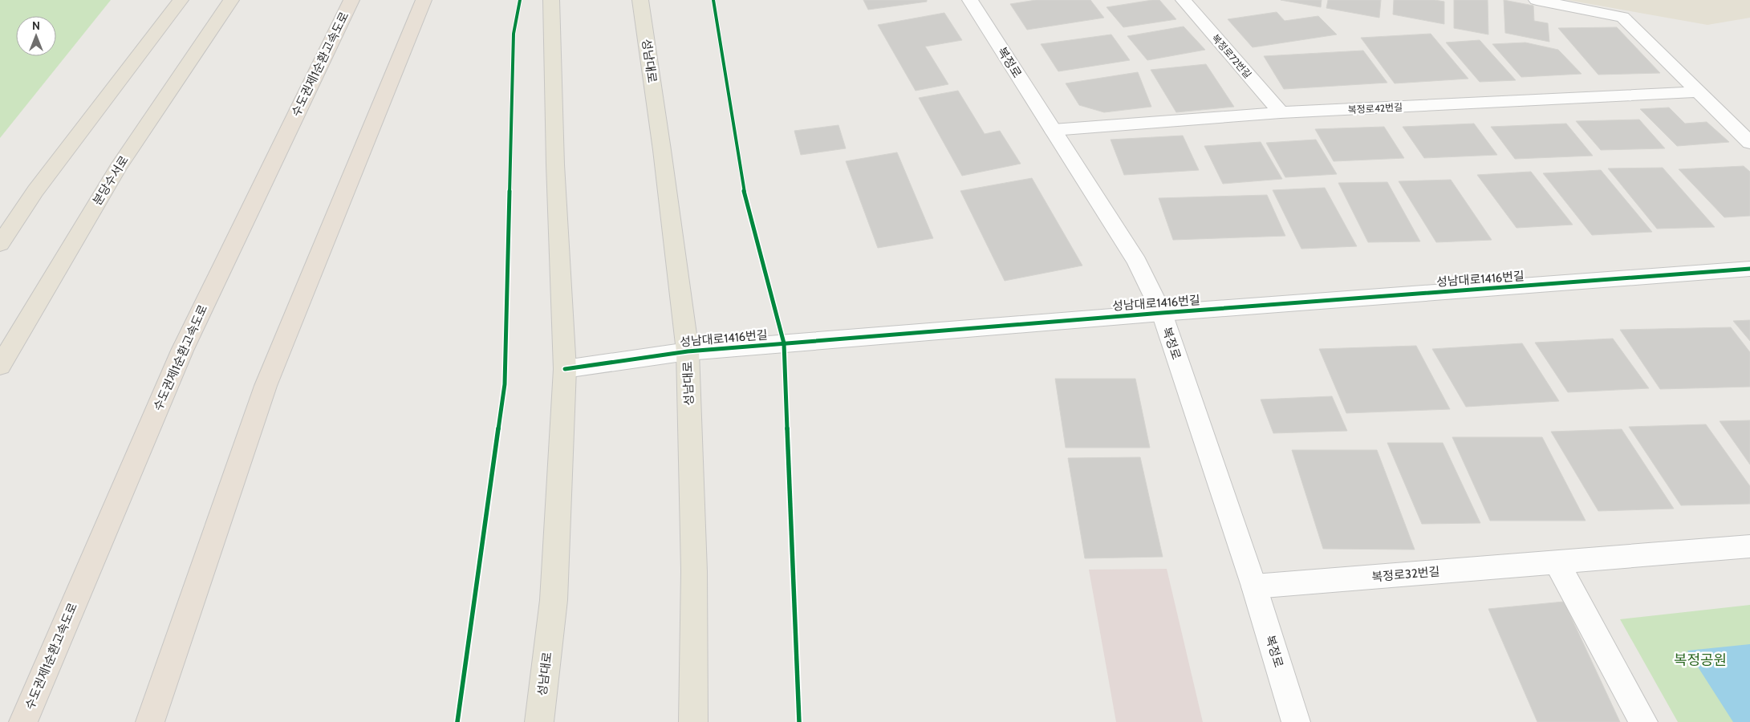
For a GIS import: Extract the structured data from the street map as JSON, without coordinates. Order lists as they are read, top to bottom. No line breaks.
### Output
{"streets":{"highway":["수도권제1순환고속도로","분당수서로"],"main road":["성남대로"],"street":["복정로72번길","복정로","복정로42번길","성남대로1416번길","복정로32번길"]},"crossings":[["복정로72번길","복정로42번길"],["성남대로","성남대로1416번길"],["복정로","복정로42번길"],["복정로","성남대로1416번길"],["복정로","복정로32번길"]],"parks":["복정공원"],"north":"top"}
